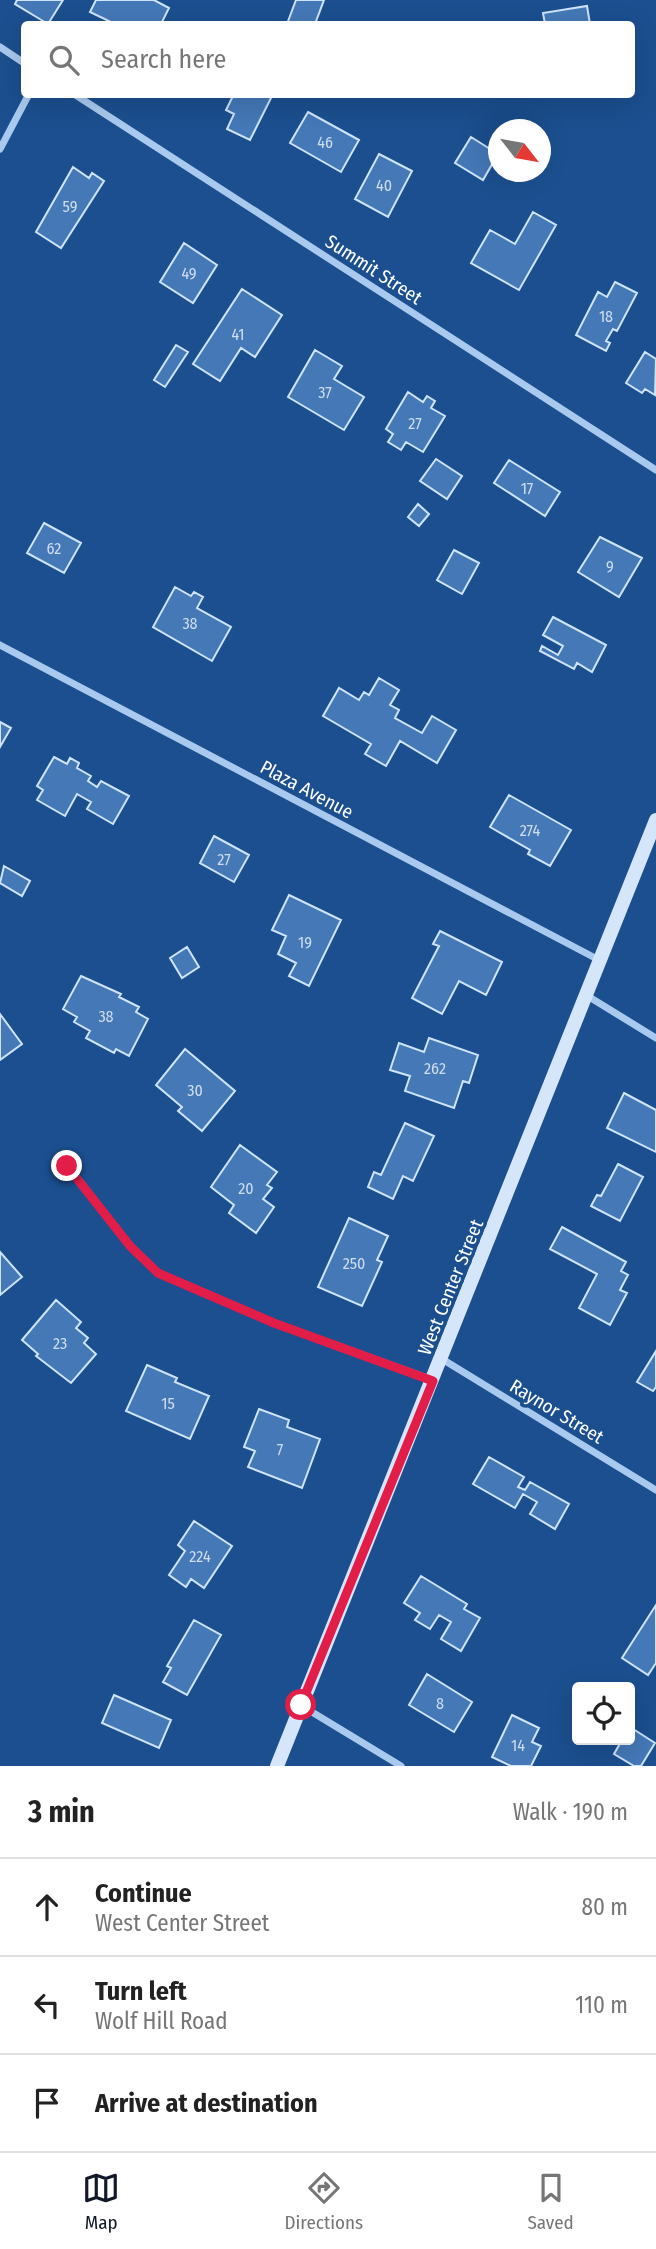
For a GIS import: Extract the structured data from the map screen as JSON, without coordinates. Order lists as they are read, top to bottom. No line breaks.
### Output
{"streets":{"street":["Summit Street","Plaza Avenue","West Center Street","Raynor Street"]},"crossings":[["Plaza Avenue","West Center Street"],["West Center Street","Raynor Street"]],"house_numbers":["46","40","59","49","18","41","37","27","17","62","9","38","274","27","19","38","262","30","20","250","23","15","7","224","8","14"],"north":"bottom right","page":{"search":"Search here","heading":["3 min","Walk · 190 m"],"list":[["Continue","West Center Street","80 m"],["Turn left","Wolf Hill Road","110 m"],"Arrive at destination"],"nav":["Map","Directions","Saved"]}}
